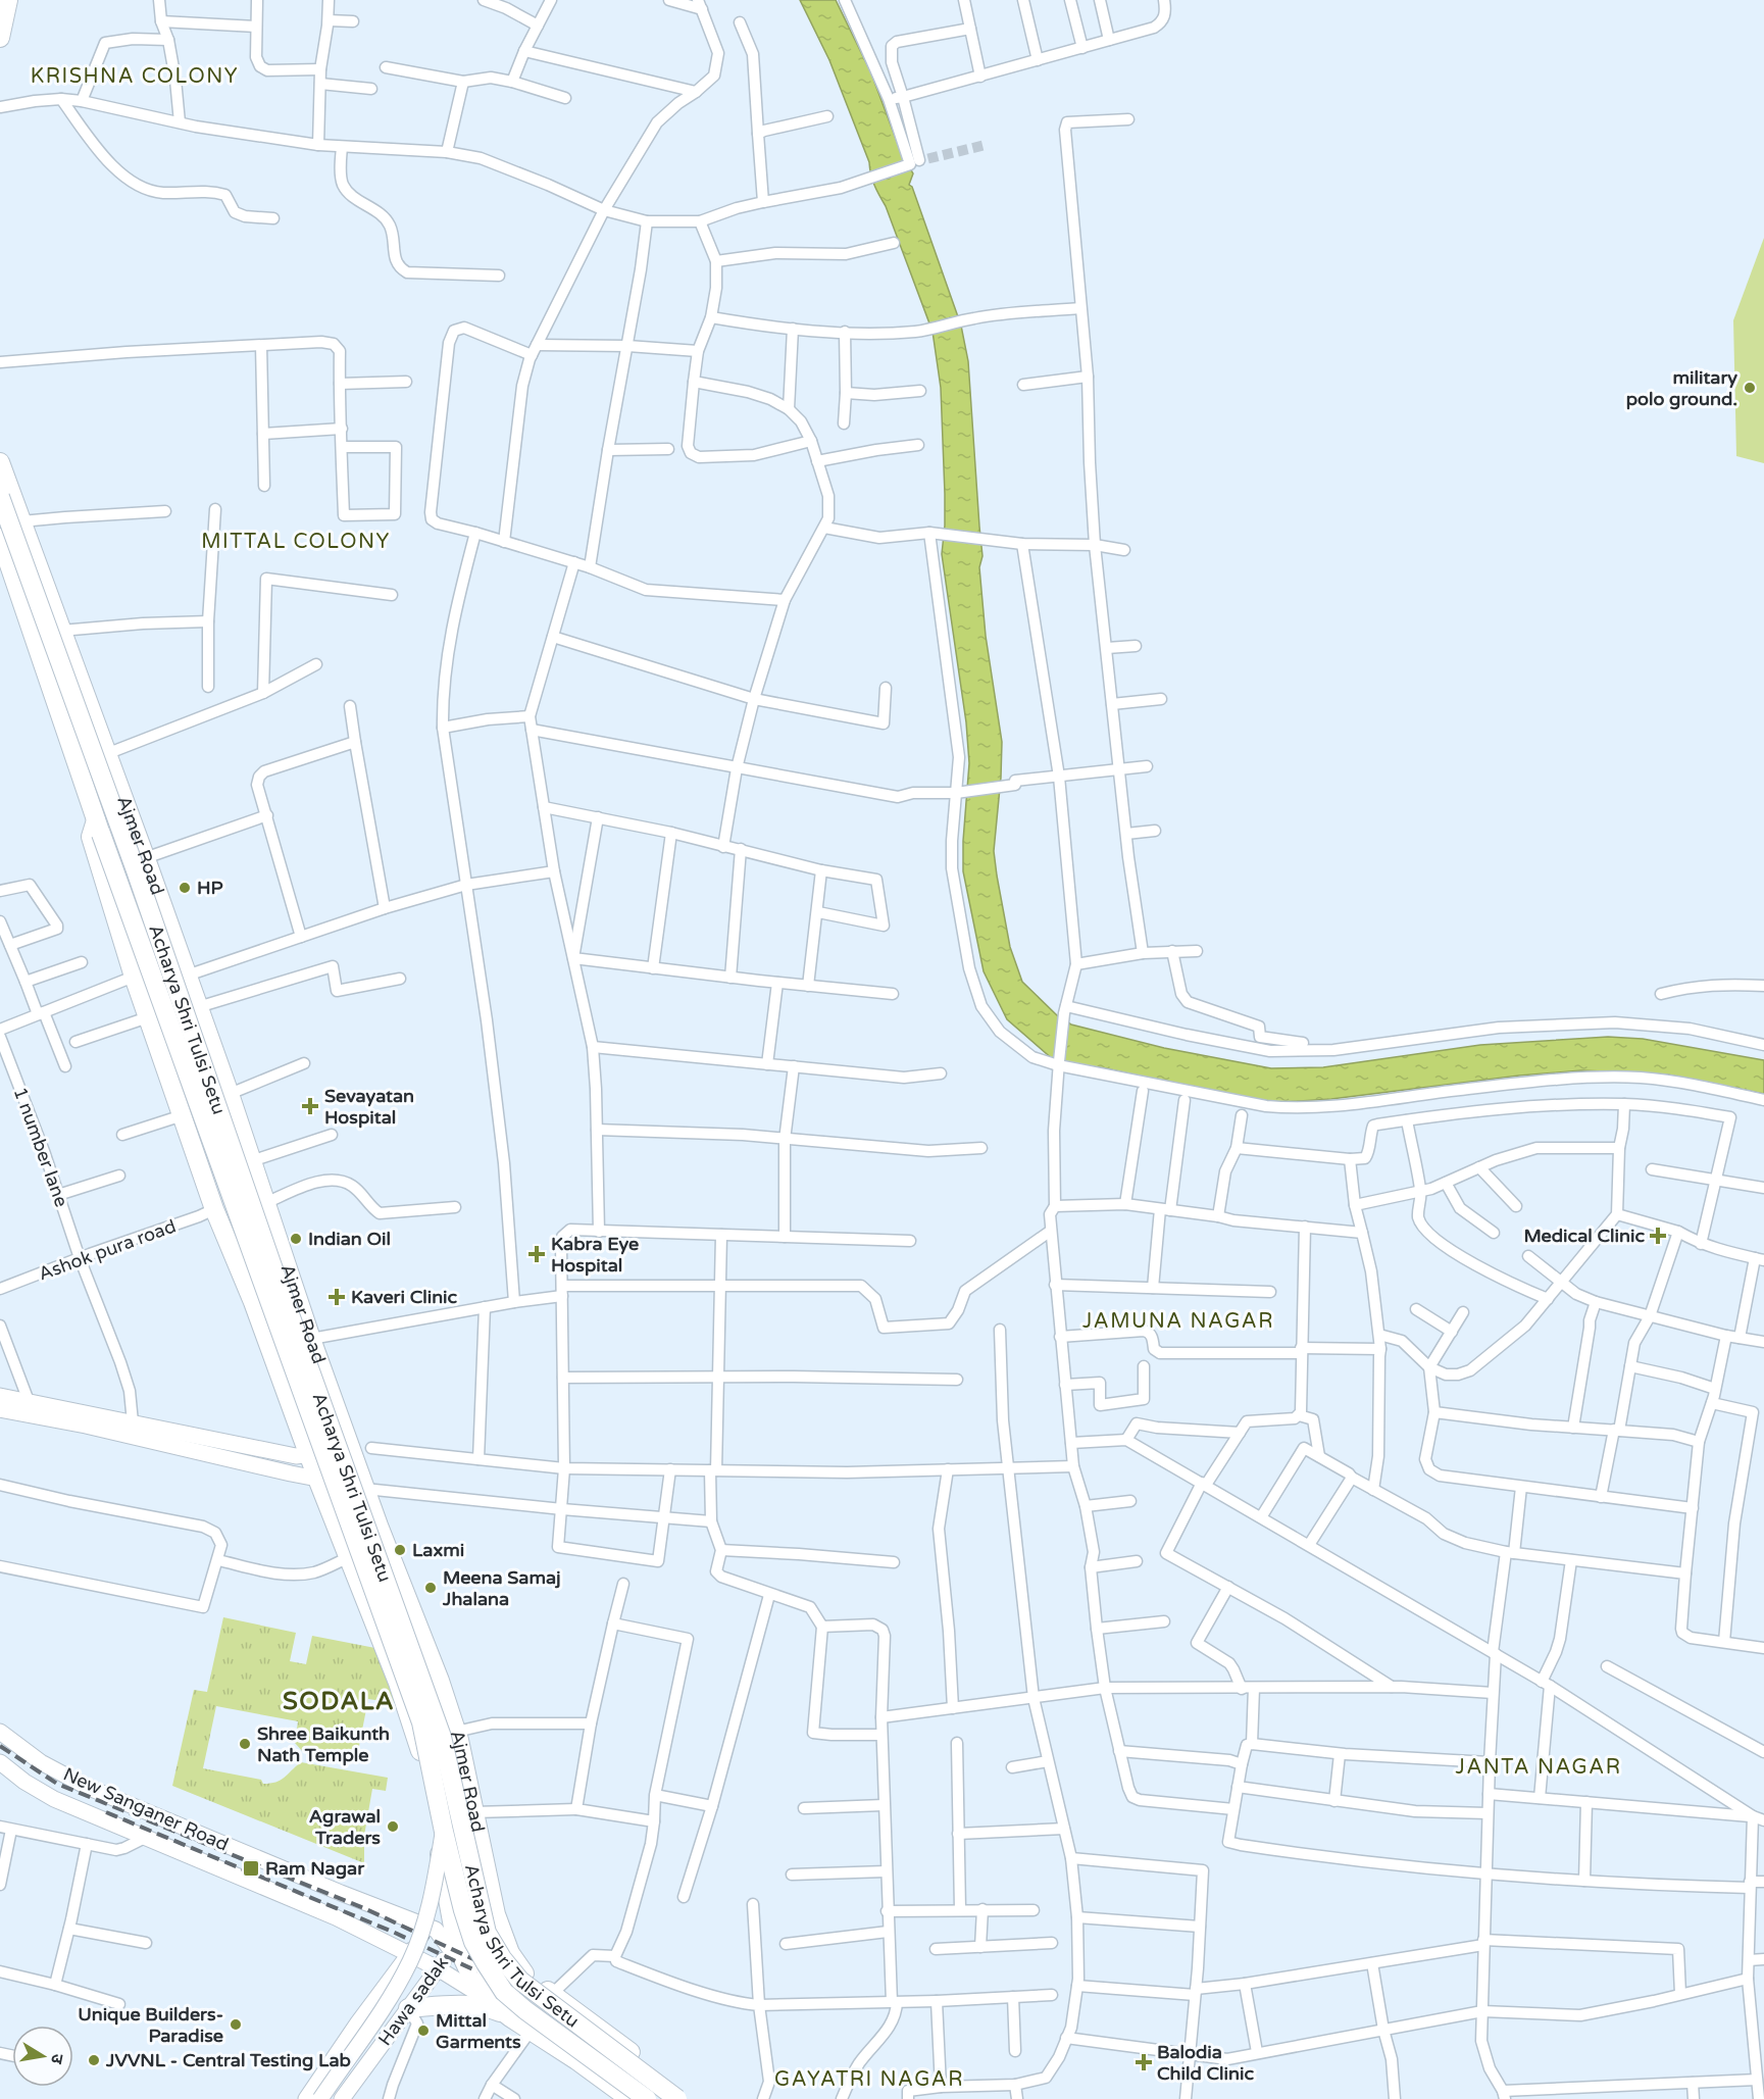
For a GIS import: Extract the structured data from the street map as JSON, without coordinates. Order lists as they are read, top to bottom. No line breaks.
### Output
{"streets":{"highway":["Ajmer Road","Acharya Shri Tulsi Setu"],"main road":["New Sanganer Road","Hawa sadak"],"street":["1 number lane","Ashok pura road"]},"crossings":[["Ajmer Road","Acharya Shri Tulsi Setu"],["Ajmer Road","Ashok pura road"],["Ajmer Road","New Sanganer Road"],["Ajmer Road","Hawa sadak"],["1 number lane","Ashok pura road"],["New Sanganer Road","Hawa sadak"]],"districts":["KRISHNA COLONY","MITTAL COLONY","JAMUNA NAGAR","SODALA","JANTA NAGAR","GAYATRI NAGAR"],"places":{"other":["military polo ground.","HP","Indian Oil","Laxmi","Meena Samaj Jhalana","Shree Baikunth Nath Temple","Agrawal Traders","Unique Builders- Paradise","Mittal Garments","JVVNL - Central Testing Lab"],"health":["Sevayatan Hospital","Medical Clinic","Kabra Eye Hospital","Kaveri Clinic","Balodia Child Clinic"],"transit":["Ram Nagar"]},"north":"right"}
